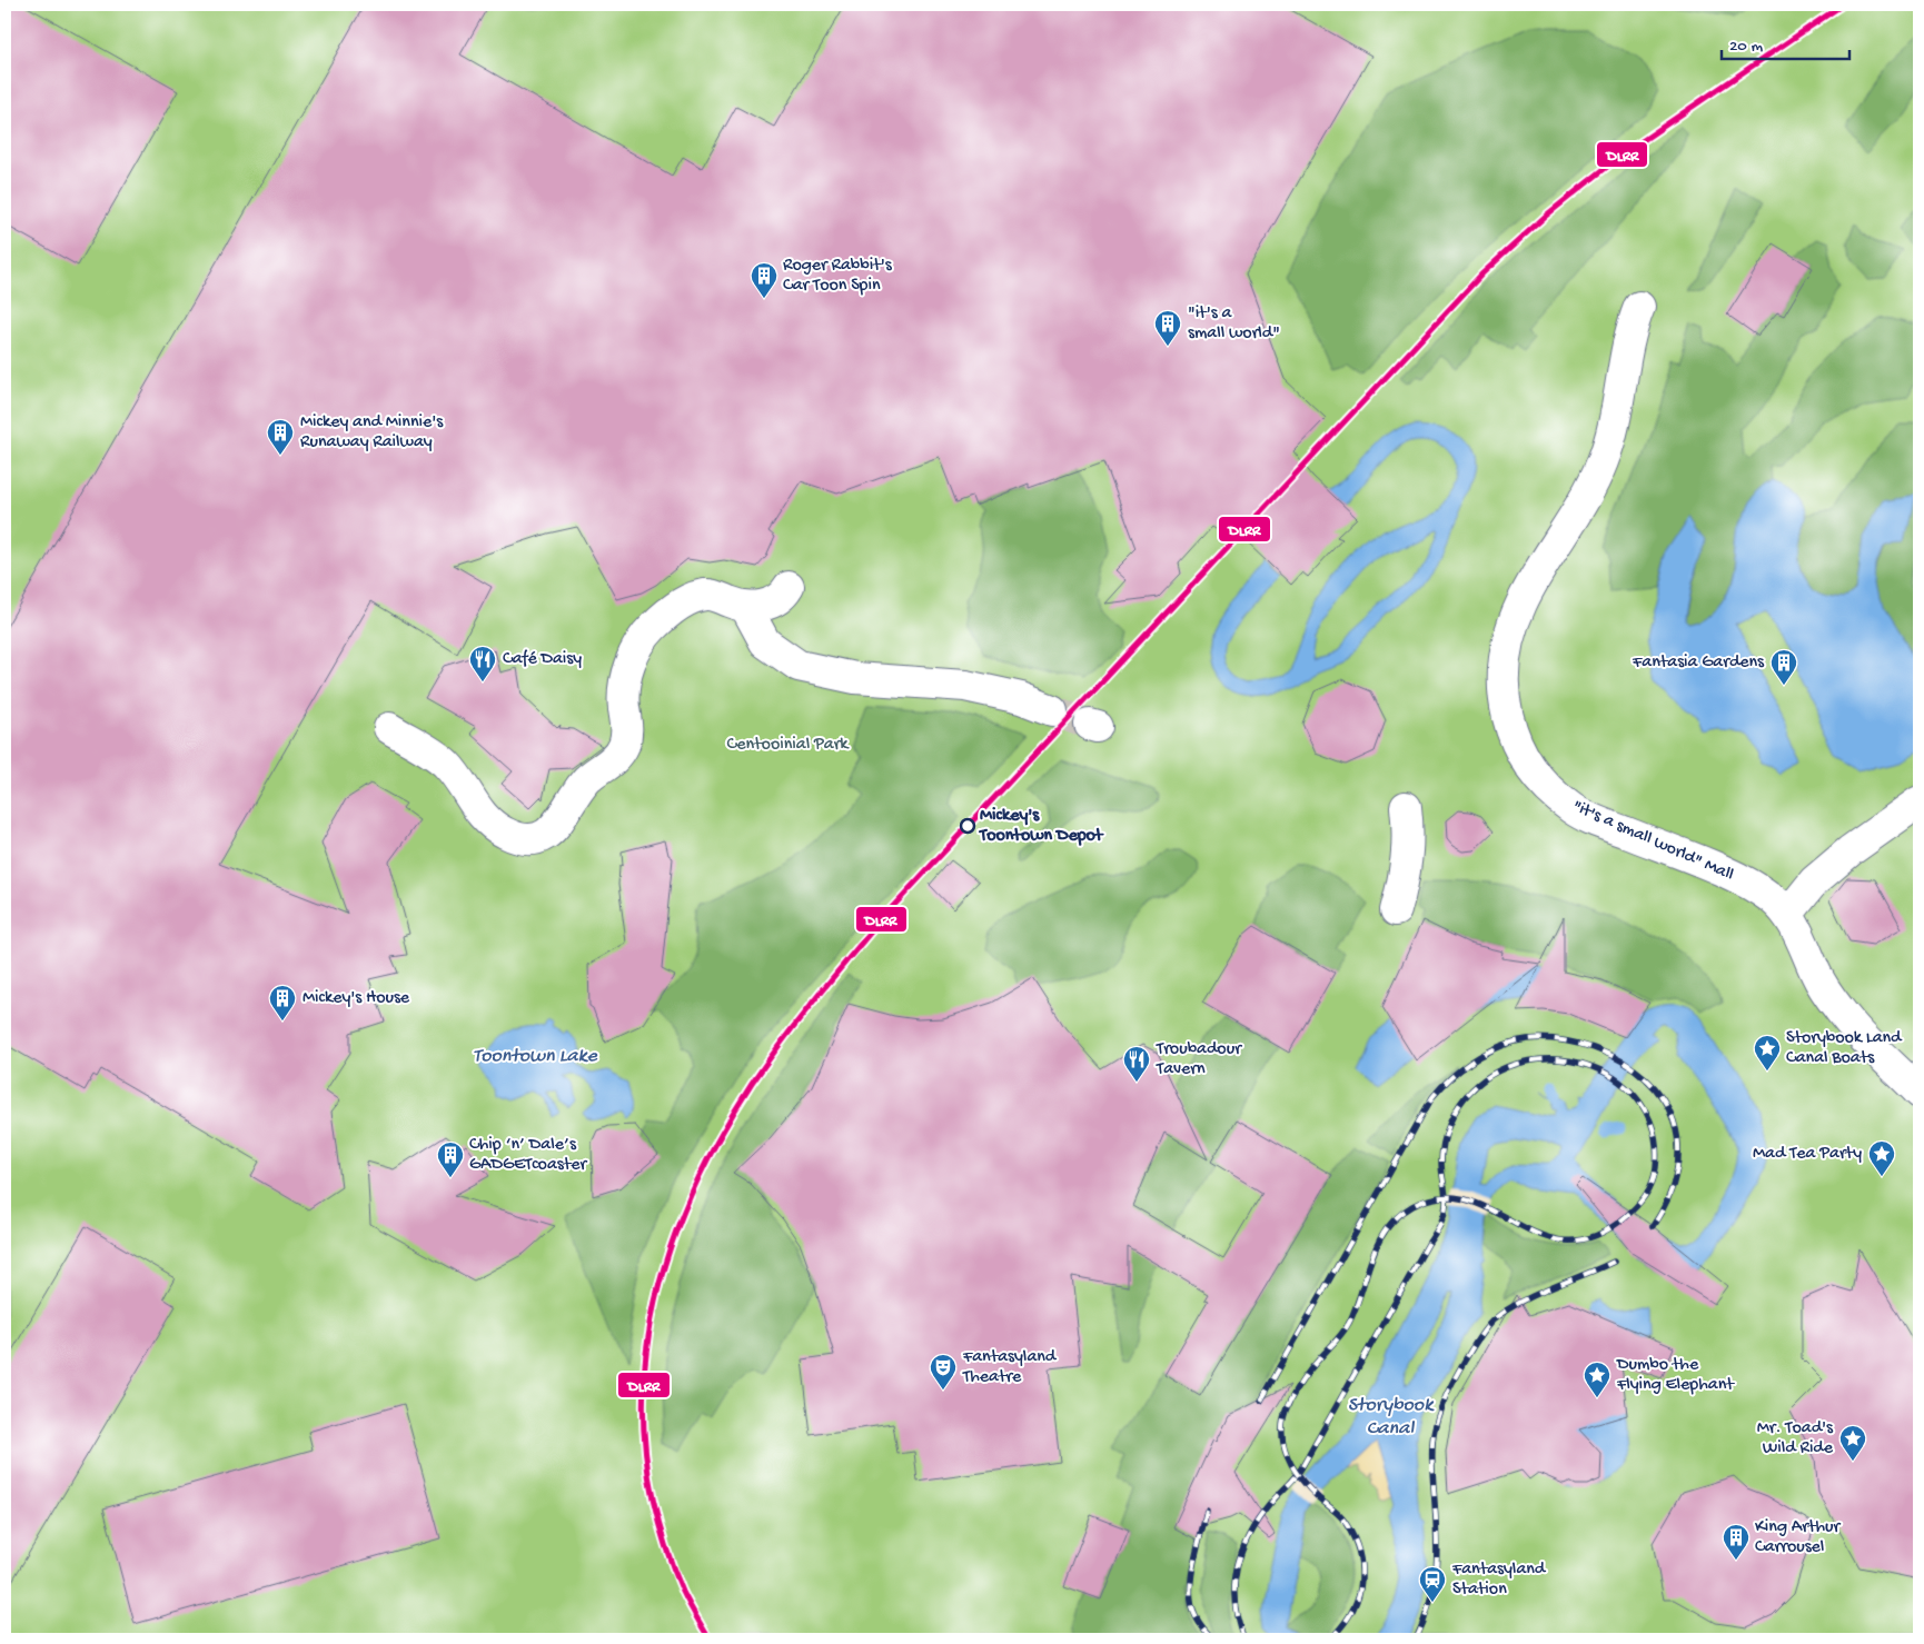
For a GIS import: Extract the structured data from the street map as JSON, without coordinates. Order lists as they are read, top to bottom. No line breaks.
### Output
{"streets":{"street":["\"it's a small world\" Mall"]},"water":["Toontown Lake","Storybook Canal"],"parks":["Centooinial Park"],"places":{"building":["Roger Rabbit's Car Toon Spin","\"it's a small world\"","Mickey and Minnie's Runaway Railway","Fantasia Gardens","Mickey's House","Chip ‘n’ Dale’s GADGETcoaster","King Arthur Carrousel"],"restaurant":["Café Daisy","Troubadour Tavern"],"other":["Mickey's Toontown Depot"],"place":["Storybook Land Canal Boats","Mad Tea Party","Dumbo the Flying Elephant","Mr. Toad's Wild Ride"],"theatre":["Fantasyland Theatre"],"station":["Fantasyland Station"]},"lines":["transit line DLRR"],"scale_bar":"20 m"}
